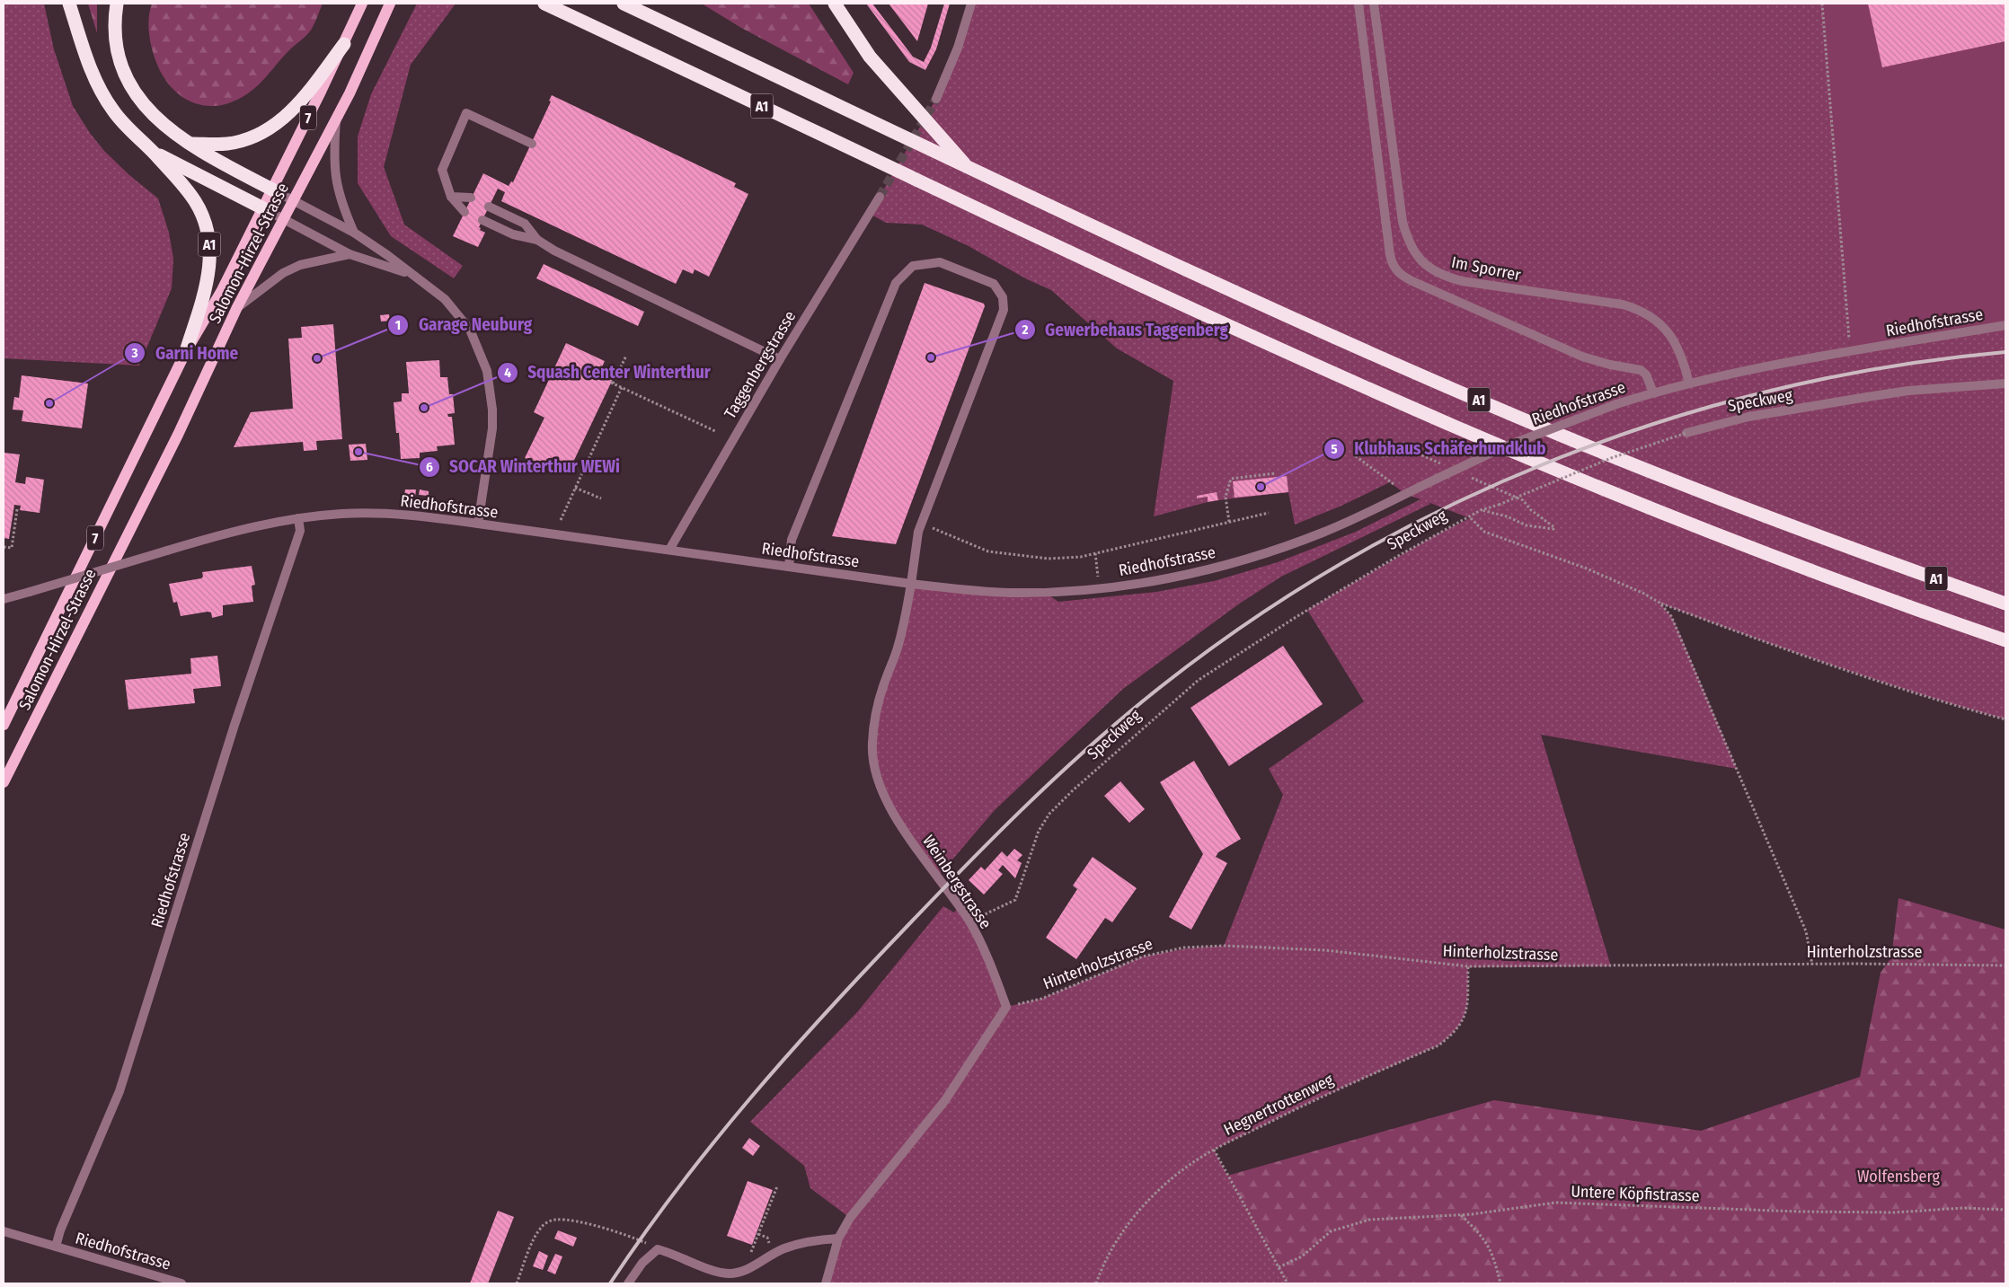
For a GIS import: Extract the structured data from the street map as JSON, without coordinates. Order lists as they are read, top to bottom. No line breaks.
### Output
{"streets":{"highway":["A1"],"main road":["7","Salomon-Hirzel-Strasse"],"street":["Im Sporrer","Riedhofstrasse","Taggenbergstrasse","Speckweg","Weinbergstrasse"],"path":["Hinterholzstrasse","Hegnertrottenweg","Untere Köpfistrasse"]},"crossings":[["A1","Salomon-Hirzel-Strasse"],["Im Sporrer","Riedhofstrasse"],["Riedhofstrasse","Taggenbergstrasse"],["Riedhofstrasse","Weinbergstrasse"],["Speckweg","Weinbergstrasse"],["Weinbergstrasse","Hinterholzstrasse"],["Hinterholzstrasse","Hegnertrottenweg"]],"parks":["Wolfensberg"],"places":["Gewerbehaus Taggenberg","Garage Neuburg","Garni Home","Squash Center Winterthur","SOCAR Winterthur WEWi","Klubhaus Schäferhundklub"]}
